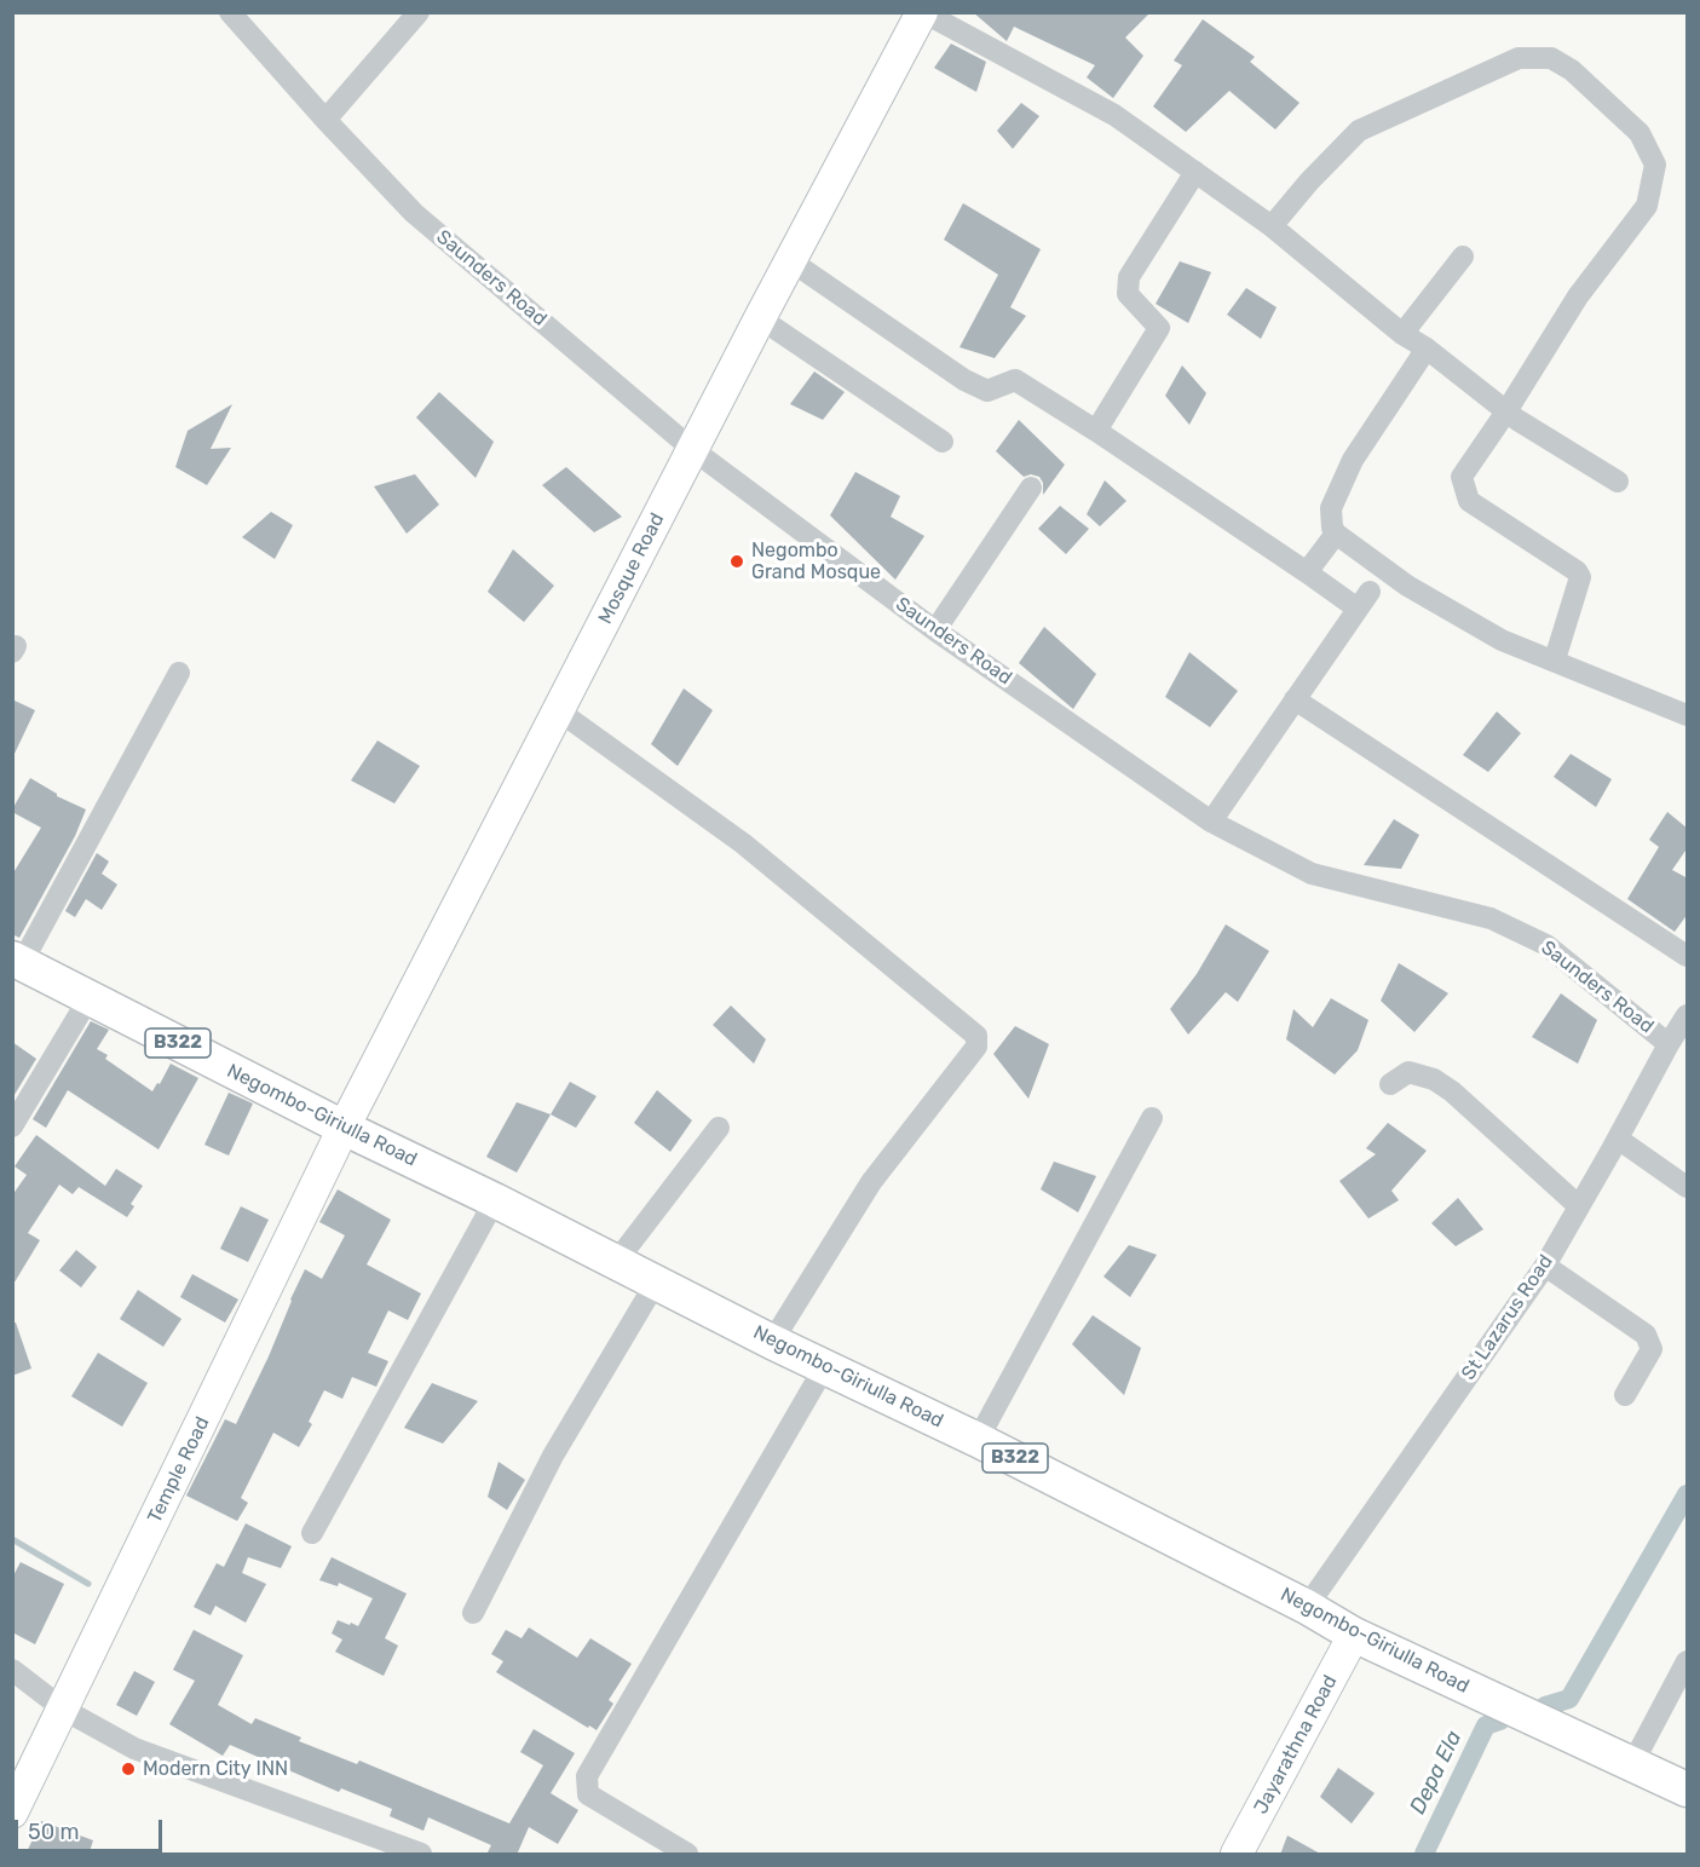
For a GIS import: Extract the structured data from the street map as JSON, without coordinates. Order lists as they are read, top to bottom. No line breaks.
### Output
{"streets":{"main road":["B322","Negombo-Giriulla Road"],"street":["Saunders Road","Mosque Road","St Lazarus Road","Temple Road","Jayarathna Road"]},"crossings":[["Saunders Road","Mosque Road"],["Saunders Road","St Lazarus Road"],["Mosque Road","Negombo-Giriulla Road"],["Mosque Road","Temple Road"],["Negombo-Giriulla Road","St Lazarus Road"],["Negombo-Giriulla Road","Temple Road"],["Negombo-Giriulla Road","Jayarathna Road"]],"water":["Depa Ela"],"places":["Negombo Grand Mosque","Modern City INN"],"scale_bar":"50 m"}
